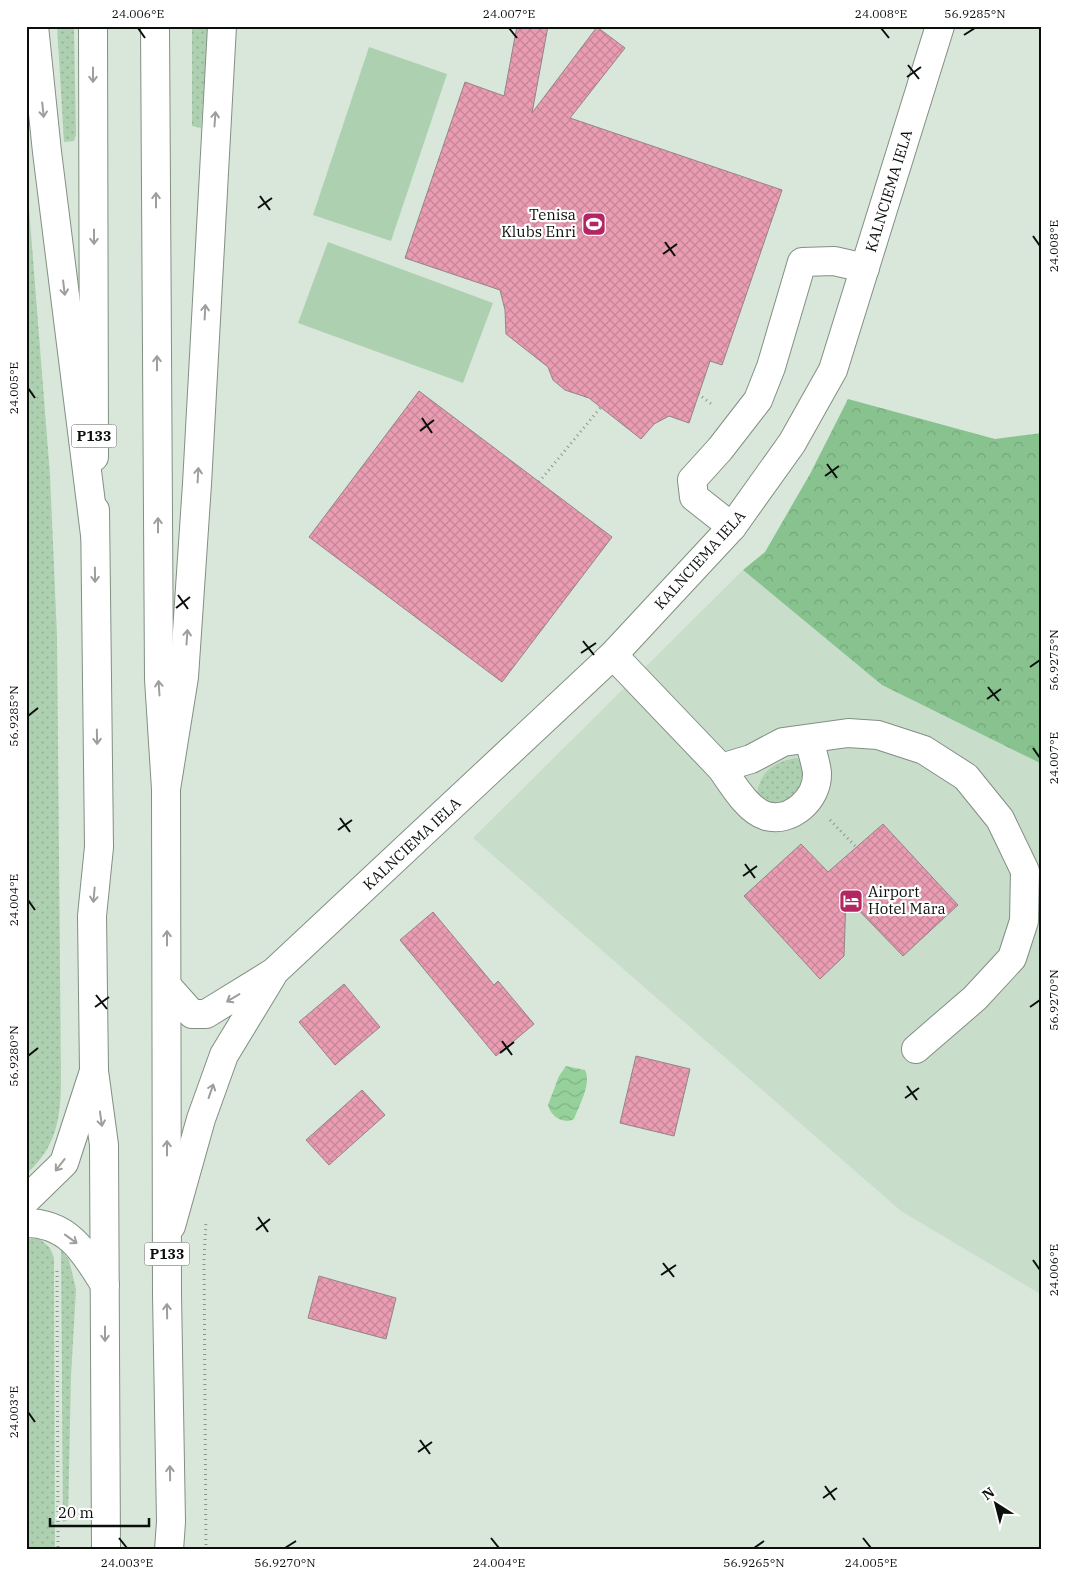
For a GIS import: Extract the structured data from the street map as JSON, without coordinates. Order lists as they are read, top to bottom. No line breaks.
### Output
{"streets":{"main road":["KALNCIEMA IELA","P133"]},"crossings":[["KALNCIEMA IELA","P133"]],"places":{"sports":["Tenisa Klubs Enri"],"hotel":["Airport Hotel Māra"]},"scale_bar":"20 m","north":"top left","coordinates":["24.006°E","24.007°E","24.008°E","56.9285°N","24.005°E","56.9275°N","24.004°E","56.9270°N","56.9280°N","24.003°E","56.9265°N"]}
